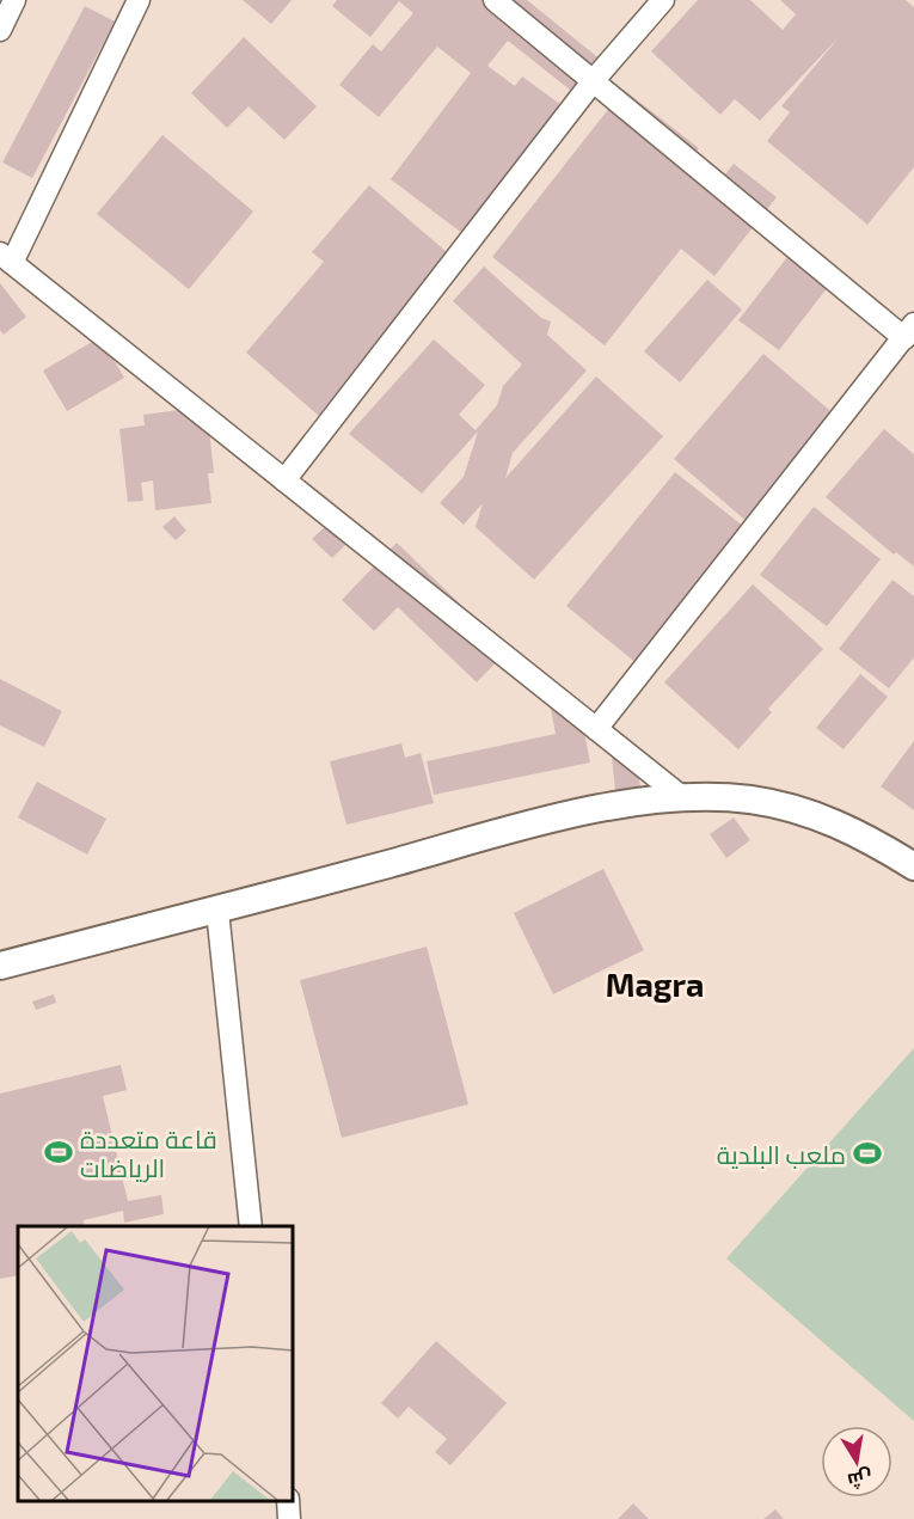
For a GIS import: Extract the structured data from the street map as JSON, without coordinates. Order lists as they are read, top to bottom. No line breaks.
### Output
{"districts":["Magra"],"places":{"sports":["قاعة متعددة الرياضات","ملعب البلدية"]},"north":"bottom"}
